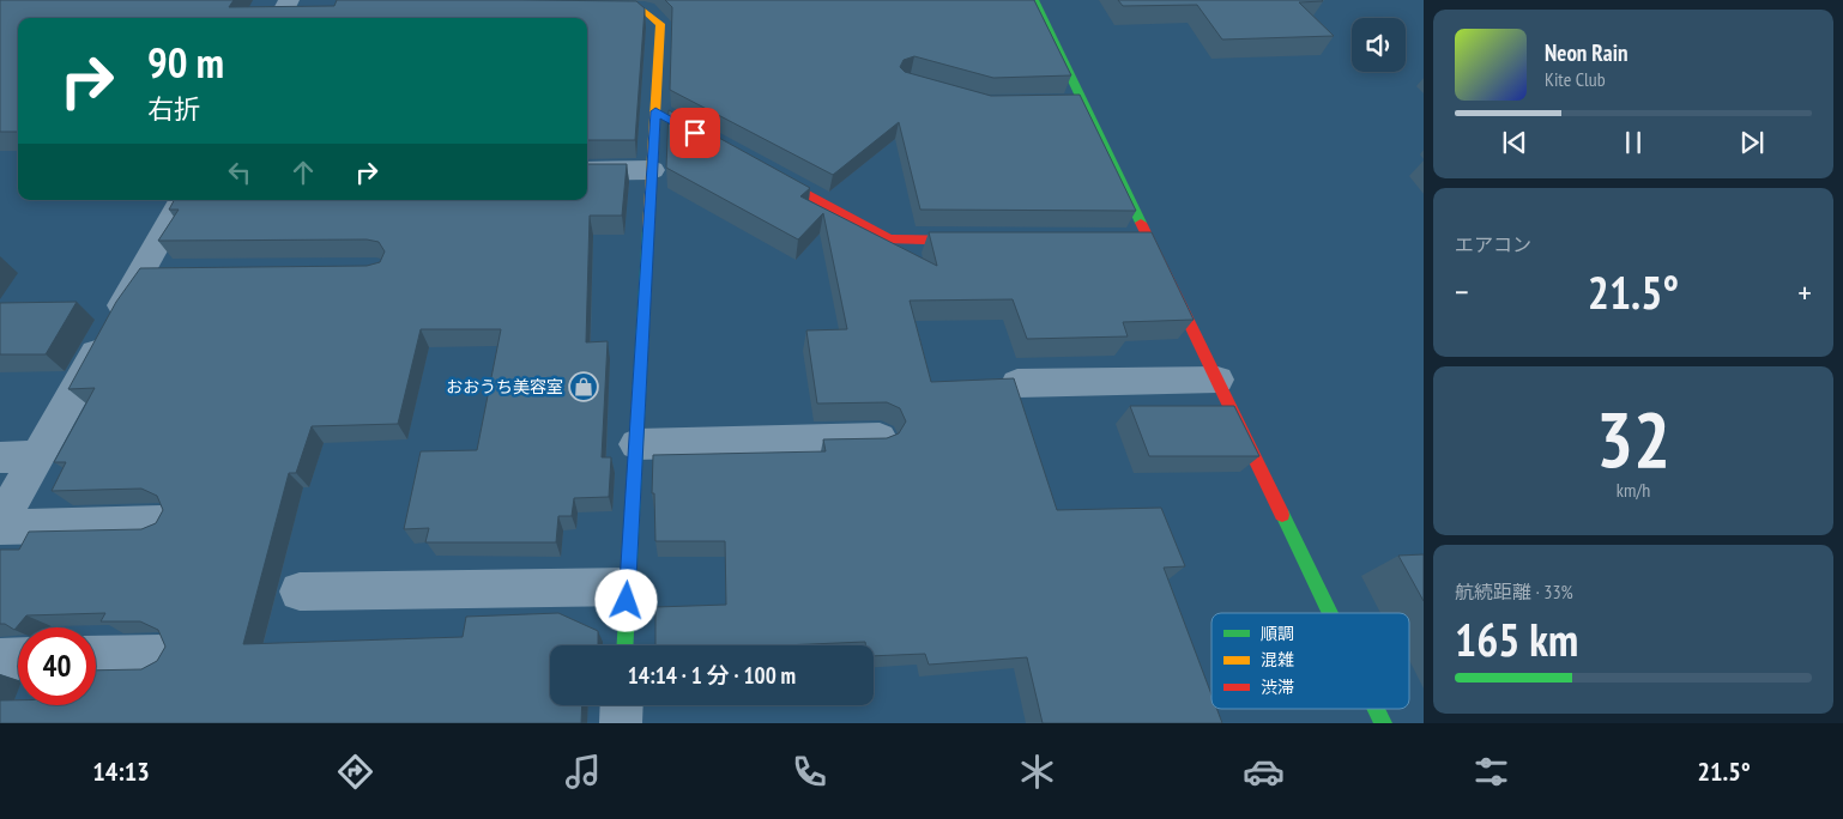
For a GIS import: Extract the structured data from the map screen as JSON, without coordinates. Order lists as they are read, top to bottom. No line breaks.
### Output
{"places":{"shop":["おおうち美容室"]},"legend":["順調","混雑","渋滞"],"page":{"turn":["90 m","右折"],"song":["Neon Rain","Kite Club"],"tile":["エアコン",["32","km/h"],["航続距離 · 33%","165 km"]],"heat":["−","21.5°","+"],"limit":"40","trip":"14:14 · 1 分 · 100 m","tabs":["14:13","21.5°"]}}
